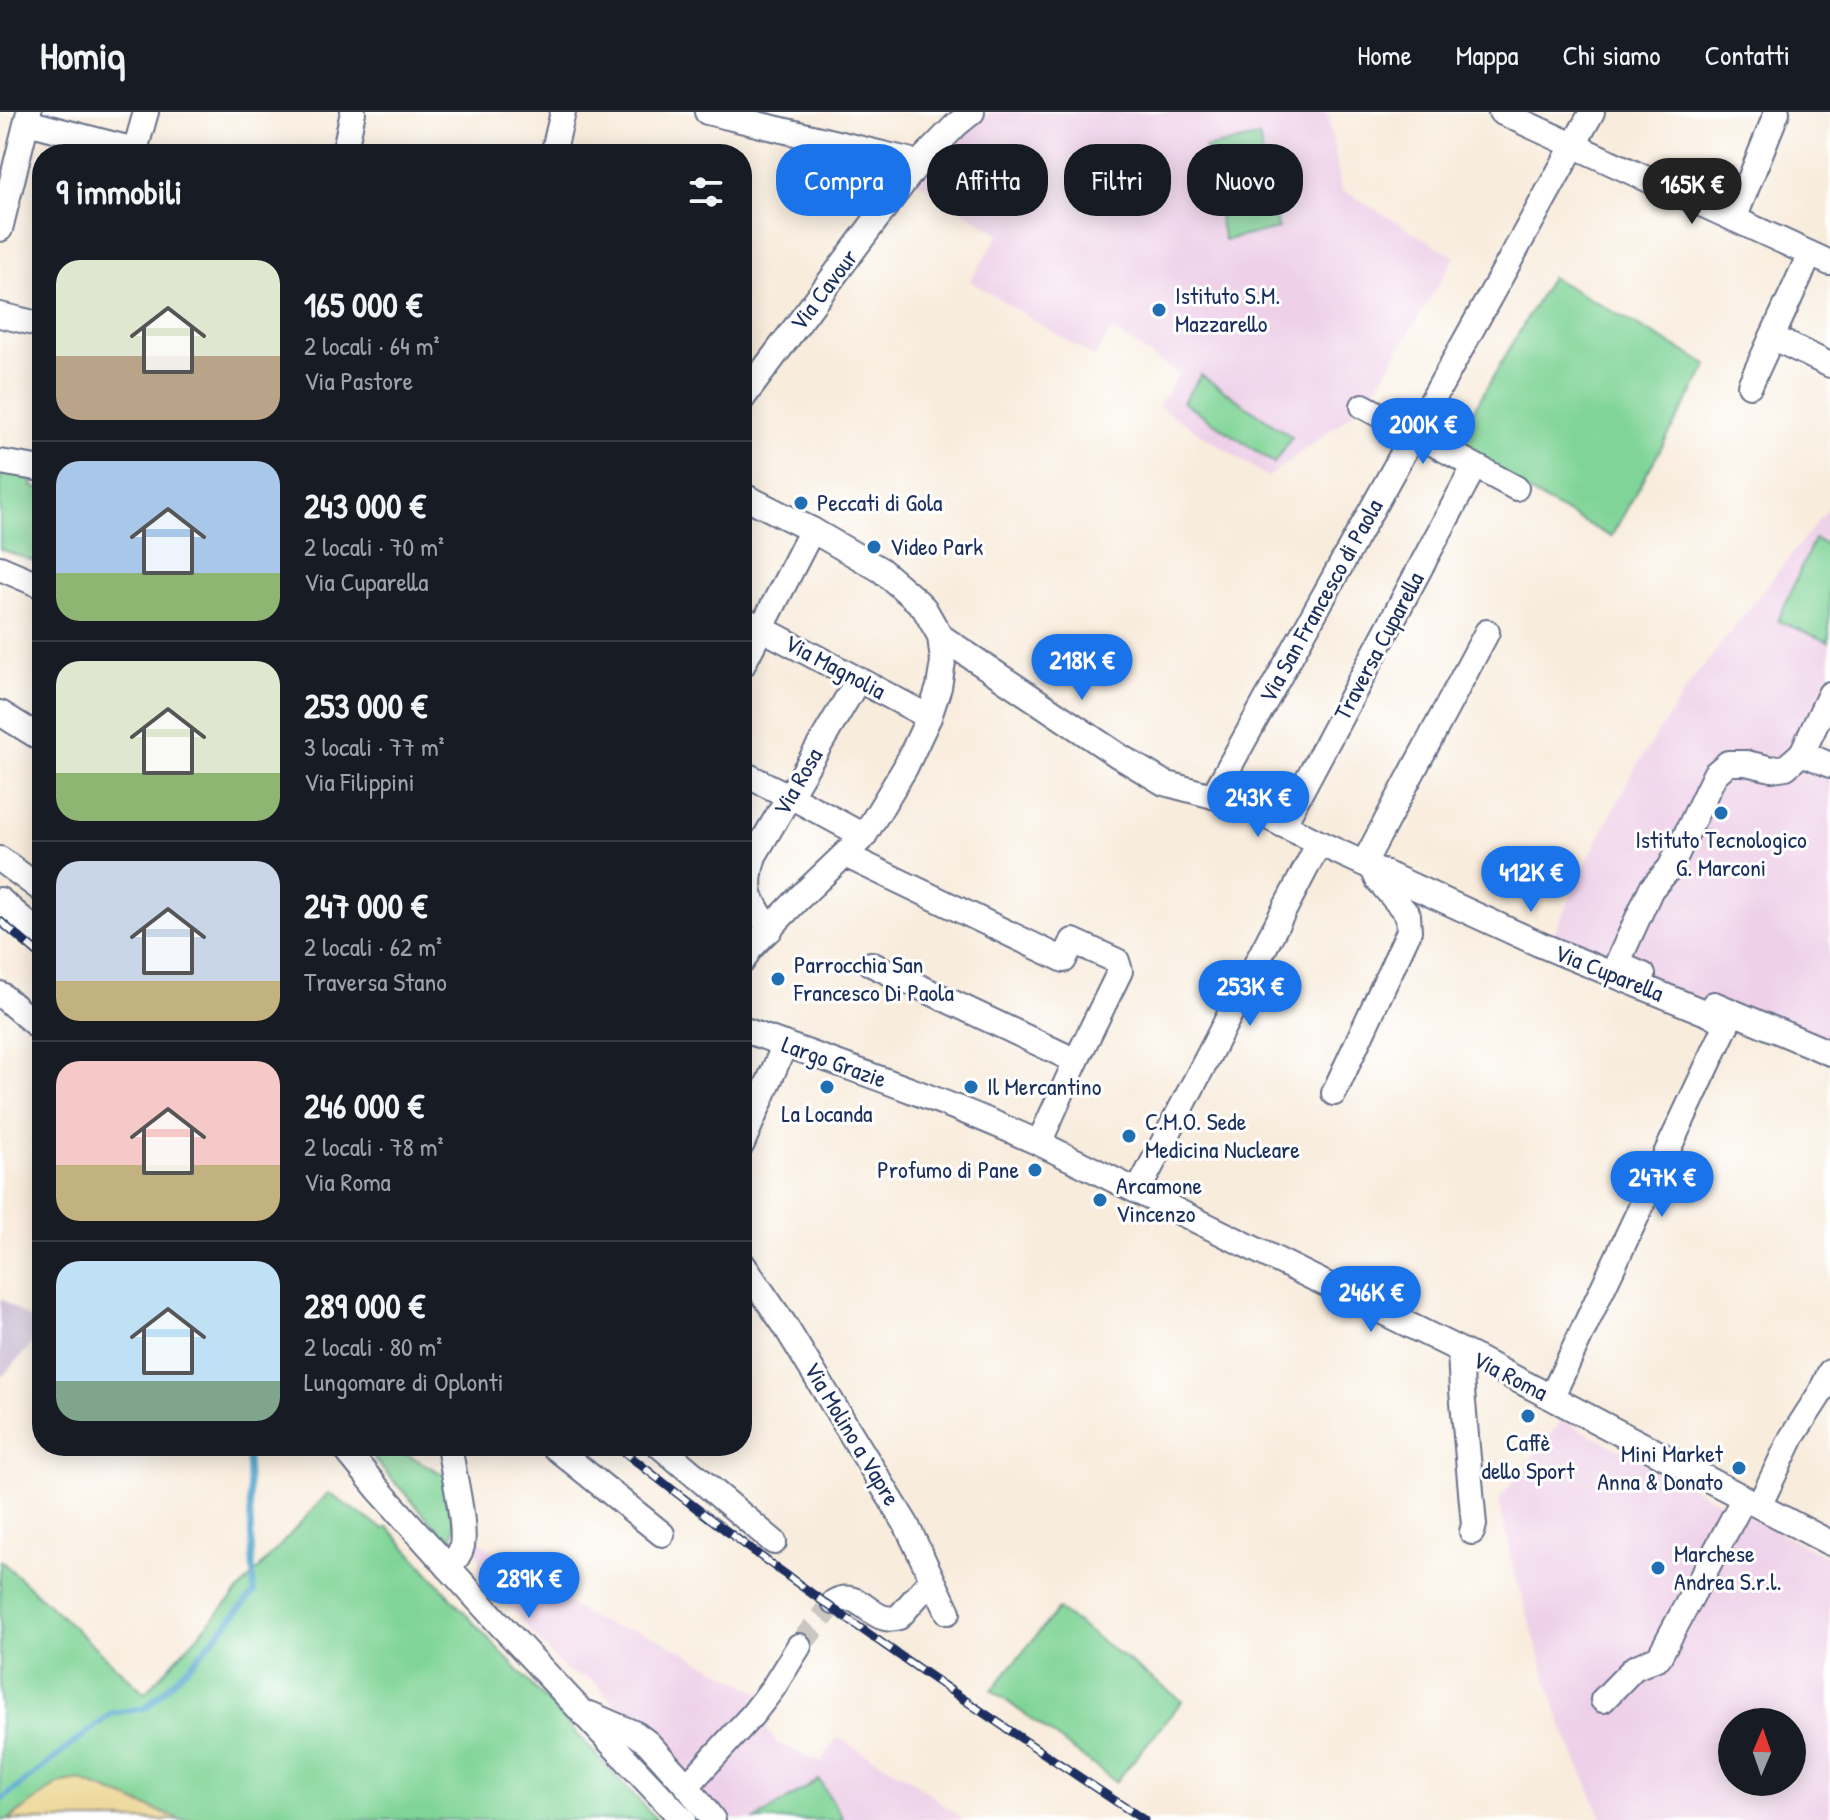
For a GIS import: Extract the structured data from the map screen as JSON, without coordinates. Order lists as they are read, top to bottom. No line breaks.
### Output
{"streets":{"street":["Via Cavour","Via San Francesco di Paola","Traversa Cuparella","Via Magnolia","Via Rosa","Via Cuparella","Largo Grazie","Via Roma","Via Molino a Vapre"]},"crossings":[["Via San Francesco di Paola","Via Cuparella"],["Traversa Cuparella","Via Cuparella"],["Via Magnolia","Via Rosa"],["Via Cuparella","Via Roma"],["Largo Grazie","Via Roma"]],"places":["Istituto S.M. Mazzarello","Peccati di Gola","Video Park","Istituto Tecnologico G. Marconi","Parrocchia San Francesco Di Paola","La Locanda","Il Mercantino","C.M.O. Sede Medicina Nucleare","Profumo di Pane","Arcamone Vincenzo","Caffè dello Sport","Mini Market Anna & Donato","Marchese Andrea S.r.l."],"north":"top","page":{"header":"Homiq","nav":["Home","Mappa","Chi siamo","Contatti"],"chip":["Compra","Affitta","Filtri","Nuovo"],"heading":"9 immobili","price":["165K €","200K €","218K €","243K €","412K €","253K €","247K €","246K €","289K €"],"list":[{"name":"165 000 €","note":"2 locali · 64 m² · Via Pastore"},{"name":"243 000 €","note":"2 locali · 70 m² · Via Cuparella"},{"name":"253 000 €","note":"3 locali · 77 m² · Via Filippini"},{"name":"247 000 €","note":"2 locali · 62 m² · Traversa Stano"},{"name":"246 000 €","note":"2 locali · 78 m² · Via Roma"},{"name":"289 000 €","note":"2 locali · 80 m² · Lungomare di Oplonti"}]}}
